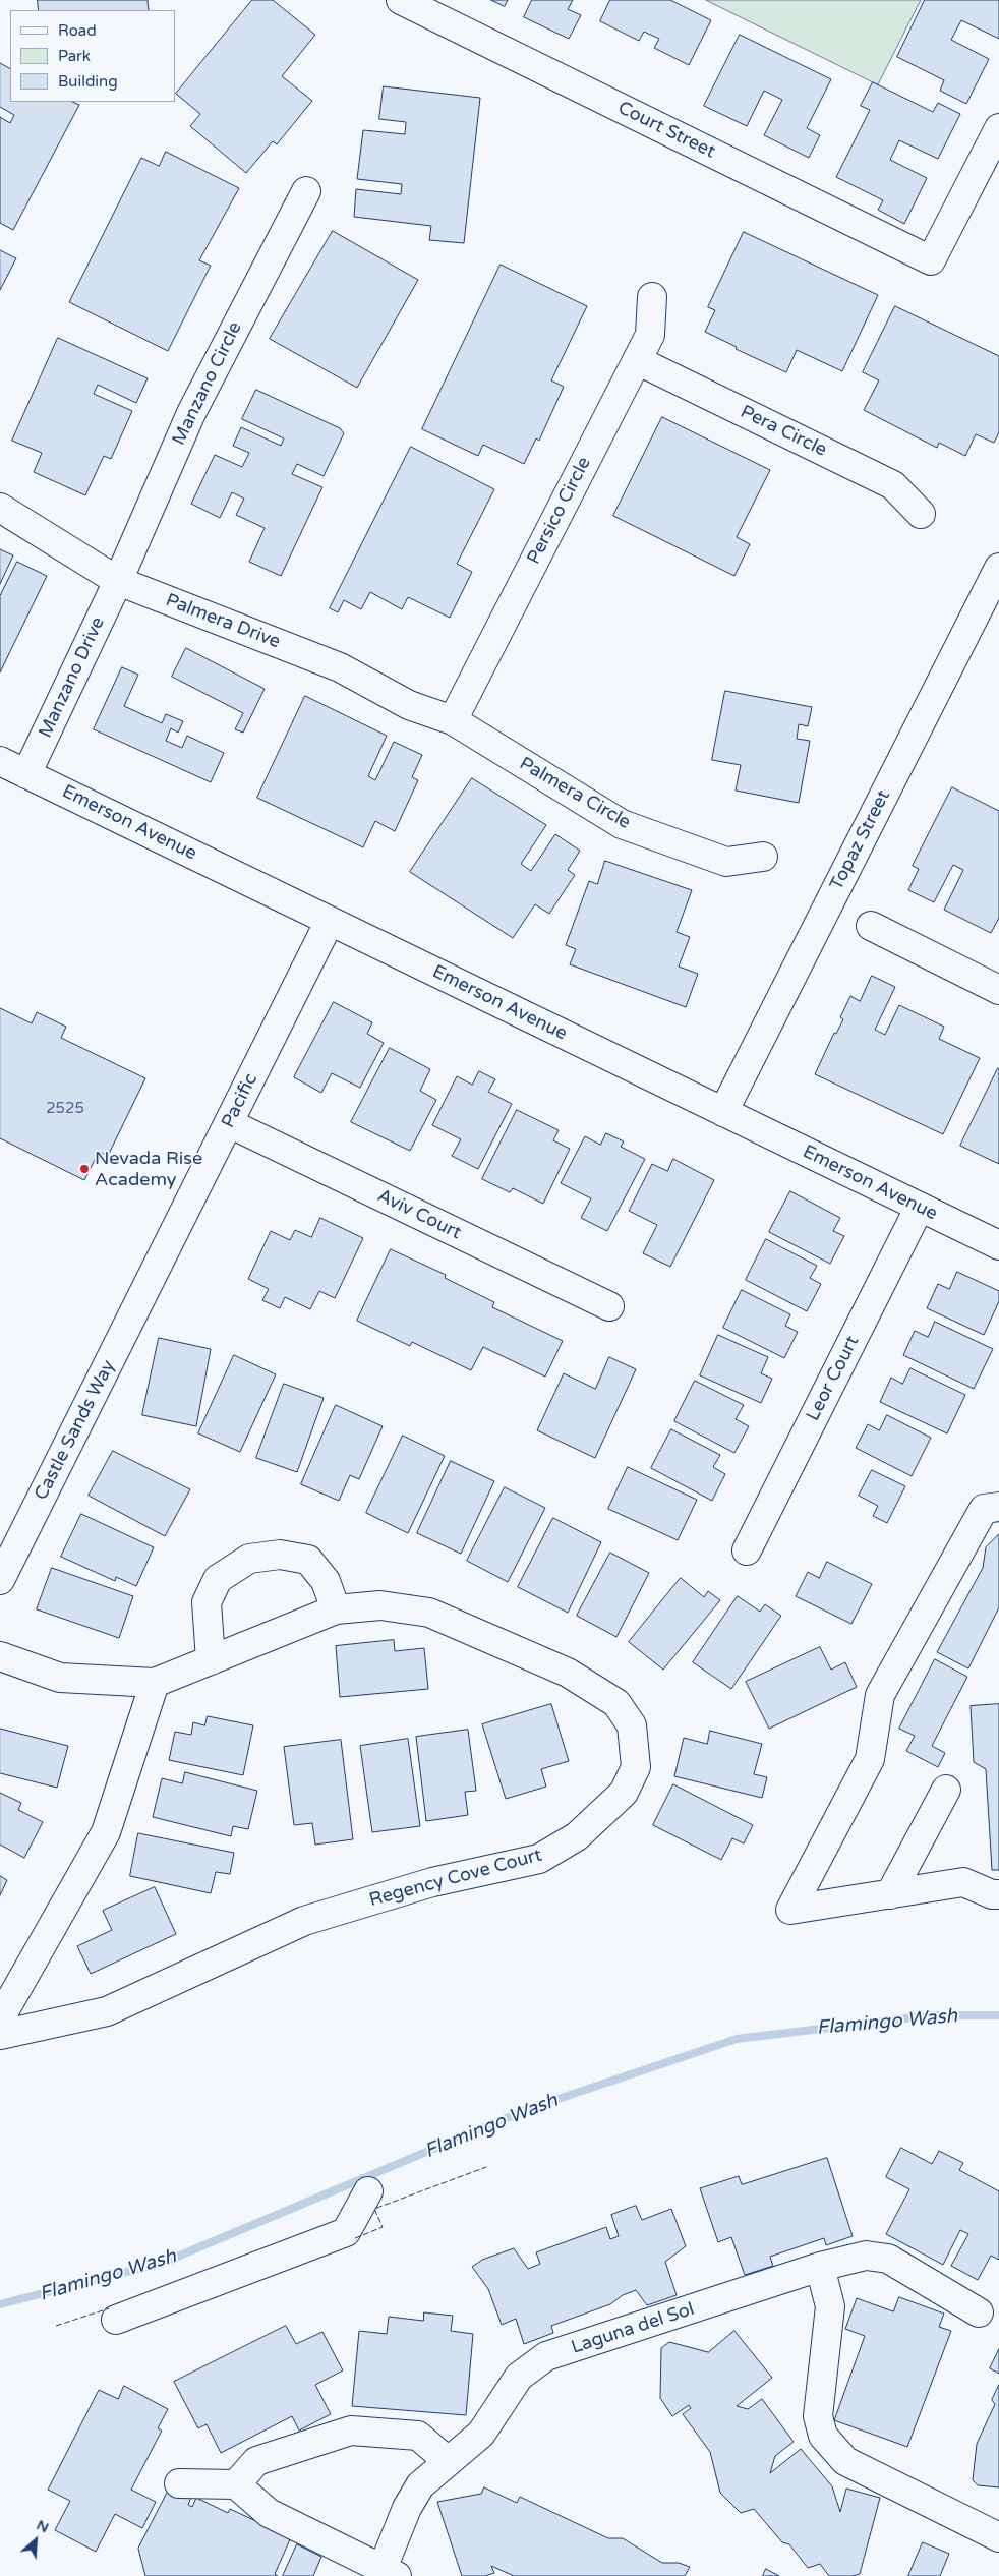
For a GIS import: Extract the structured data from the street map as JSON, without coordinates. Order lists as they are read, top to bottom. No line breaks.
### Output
{"streets":{"street":["Court Street","Manzano Circle","Pera Circle","Persico Circle","Palmera Drive","Manzano Drive","Palmera Circle","Emerson Avenue","Topaz Street","Pacific","Aviv Court","Leor Court","Castle Sands Way","Regency Cove Court","Laguna del Sol"]},"crossings":[["Manzano Circle","Palmera Drive"],["Manzano Circle","Manzano Drive"],["Pera Circle","Persico Circle"],["Persico Circle","Palmera Drive"],["Persico Circle","Palmera Circle"],["Palmera Drive","Manzano Drive"],["Palmera Drive","Palmera Circle"],["Manzano Drive","Emerson Avenue"],["Emerson Avenue","Topaz Street"],["Emerson Avenue","Pacific"],["Emerson Avenue","Leor Court"],["Pacific","Aviv Court"],["Pacific","Castle Sands Way"]],"water":["Flamingo Wash"],"places":["Nevada Rise Academy"],"house_numbers":["2525"],"legend":["Road","Park","Building"],"north":"top right"}
